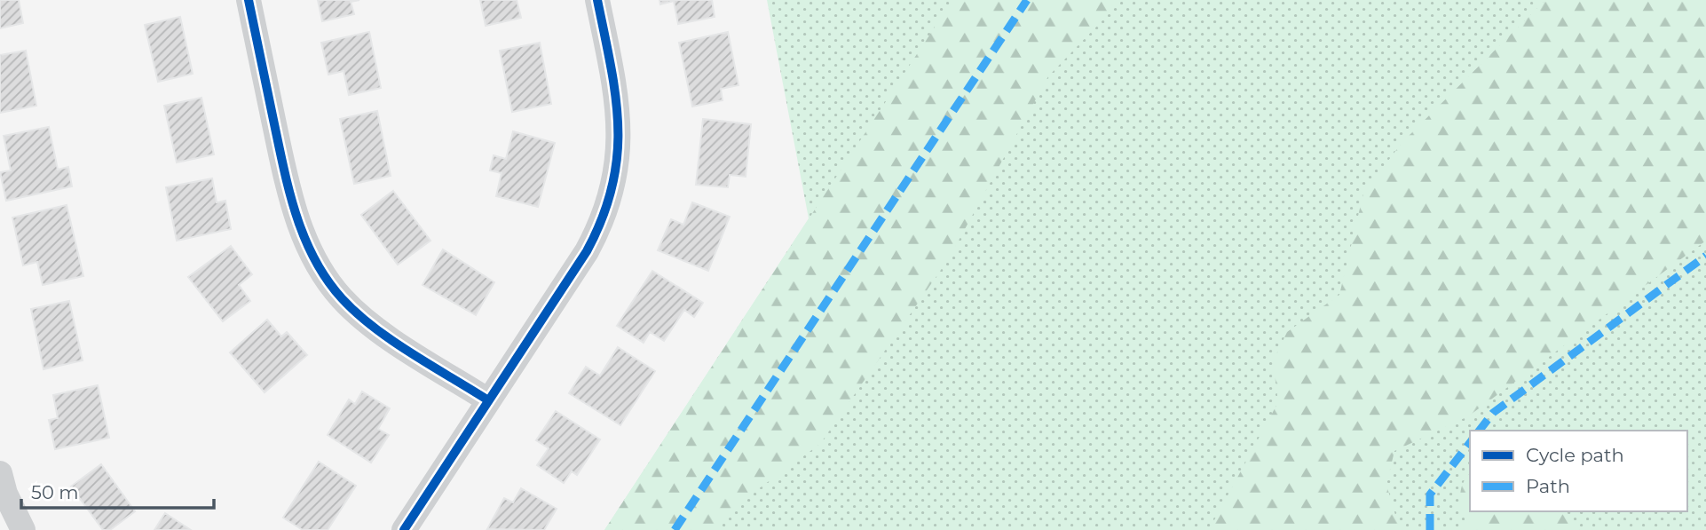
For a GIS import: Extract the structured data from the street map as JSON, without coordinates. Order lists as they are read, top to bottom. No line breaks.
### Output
{"legend":["Cycle path","Path"],"scale_bar":"50 m"}
